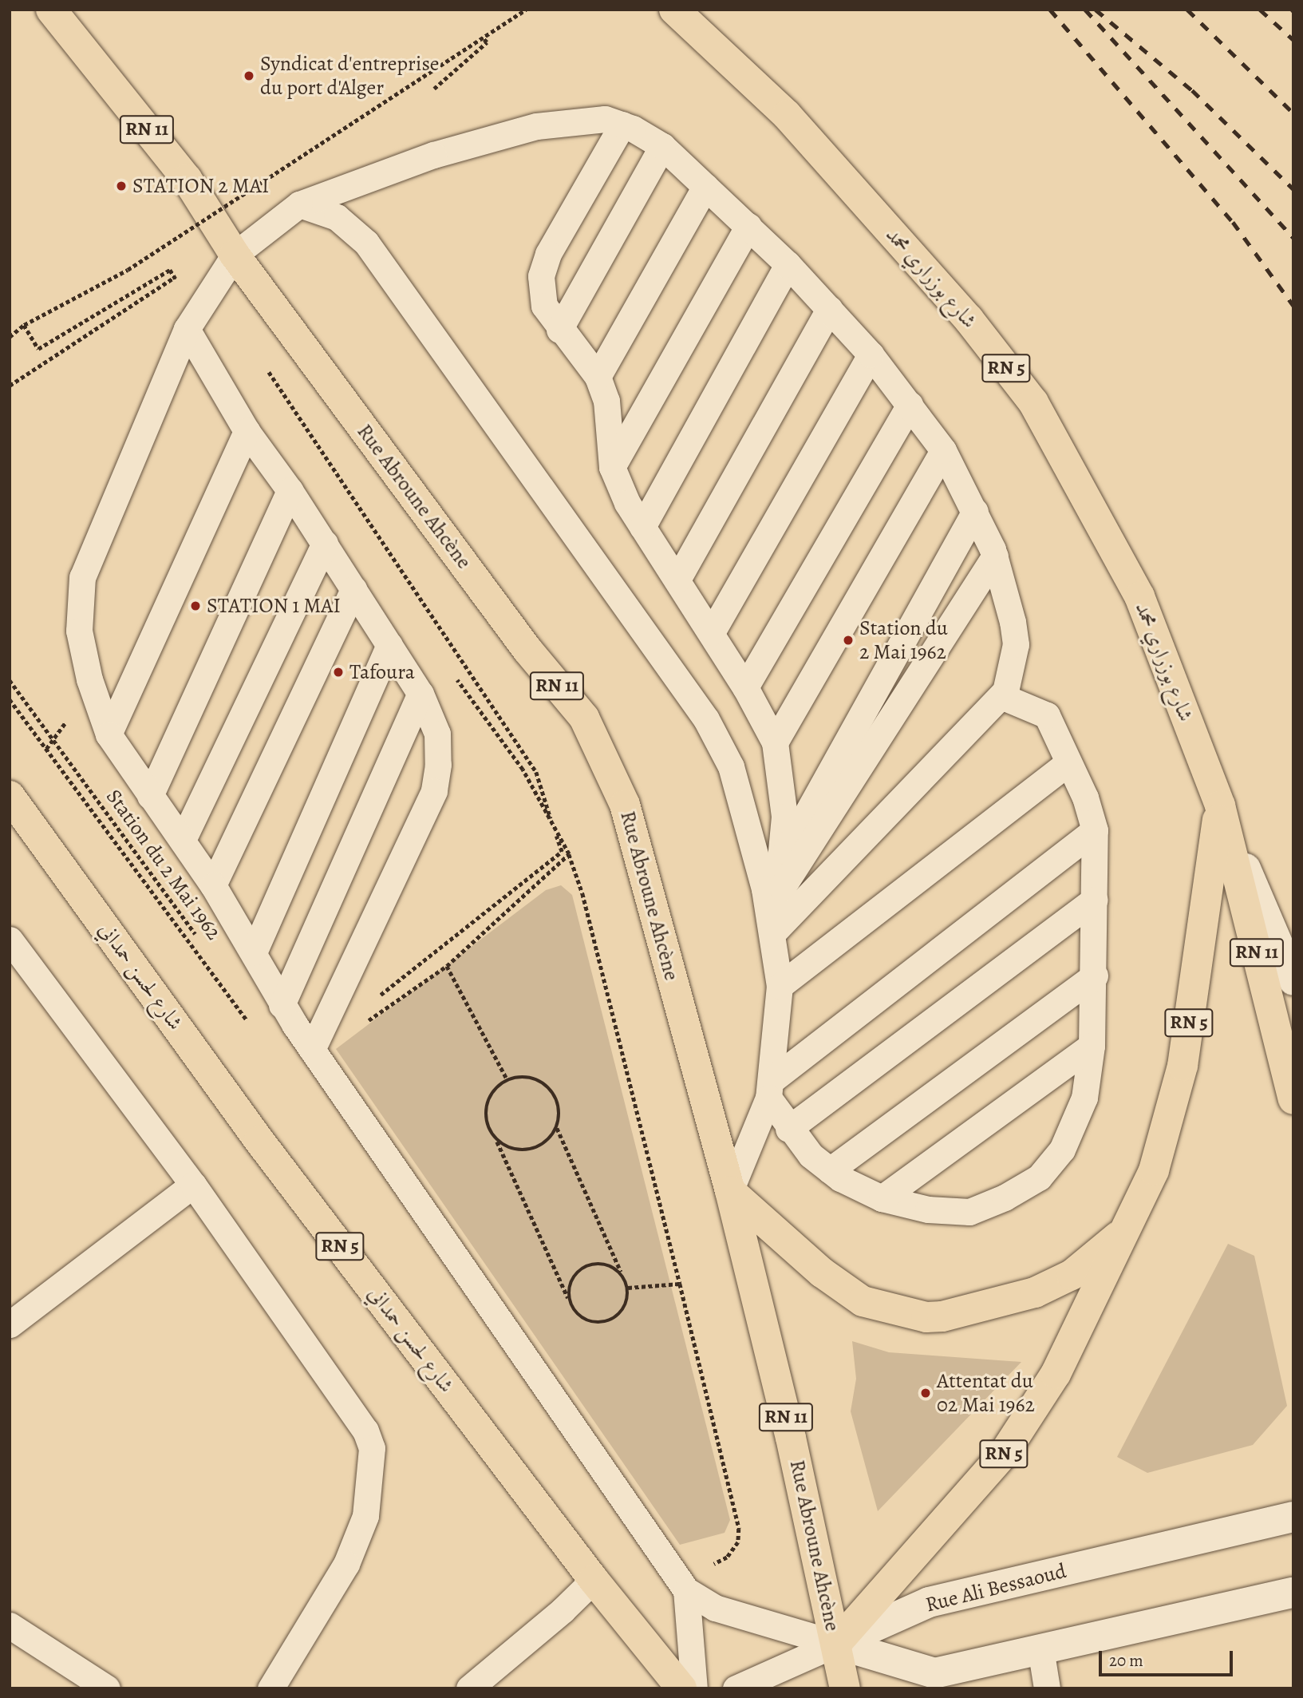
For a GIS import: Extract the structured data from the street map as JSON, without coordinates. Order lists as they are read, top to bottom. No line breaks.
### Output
{"streets":{"highway":["RN 11","شارع بوزراري محمد","RN 5","Rue Abroune Ahcène","شارع لحسن حمداني"],"main road":["Rue Ali Bessaoud"],"path":["Station du 2 Mai 1962"]},"crossings":[["RN 11","شارع بوزراري محمد"],["RN 11","RN 5"],["RN 11","Rue Abroune Ahcène"],["RN 11","Rue Ali Bessaoud"],["شارع بوزراري محمد","RN 5"],["RN 5","Rue Abroune Ahcène"],["RN 5","Rue Ali Bessaoud"],["Rue Abroune Ahcène","Rue Ali Bessaoud"]],"places":["Syndicat d'entreprise du port d'Alger","STATION 2 MAI","STATION 1 MAI","Station du 2 Mai 1962","Tafoura","Attentat du 02 Mai 1962"],"scale_bar":"20 m"}
